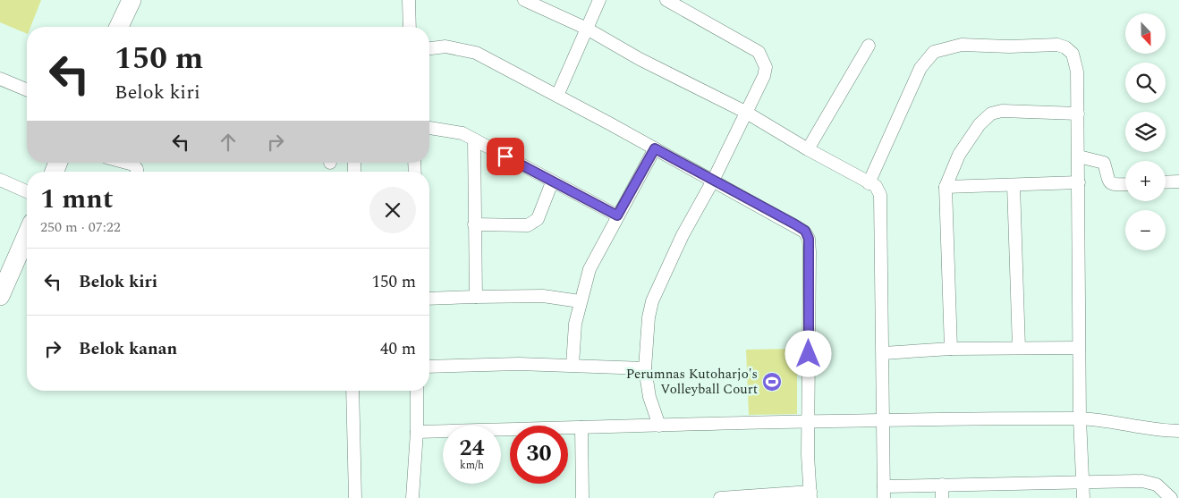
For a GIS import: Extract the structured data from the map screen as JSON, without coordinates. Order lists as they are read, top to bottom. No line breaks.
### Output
{"places":{"sports":["Perumnas Kutoharjo's Volleyball Court"]},"north":"bottom","page":{"map_buttons":["+","−"],"turn":["150 m","Belok kiri"],"heading":["1 mnt","250 m · 07:22"],"list":[{"name":"Belok kiri","value":"150 m"},{"name":"Belok kanan","value":"40 m"}],"speed":"24 km/h","limit":"30"}}
